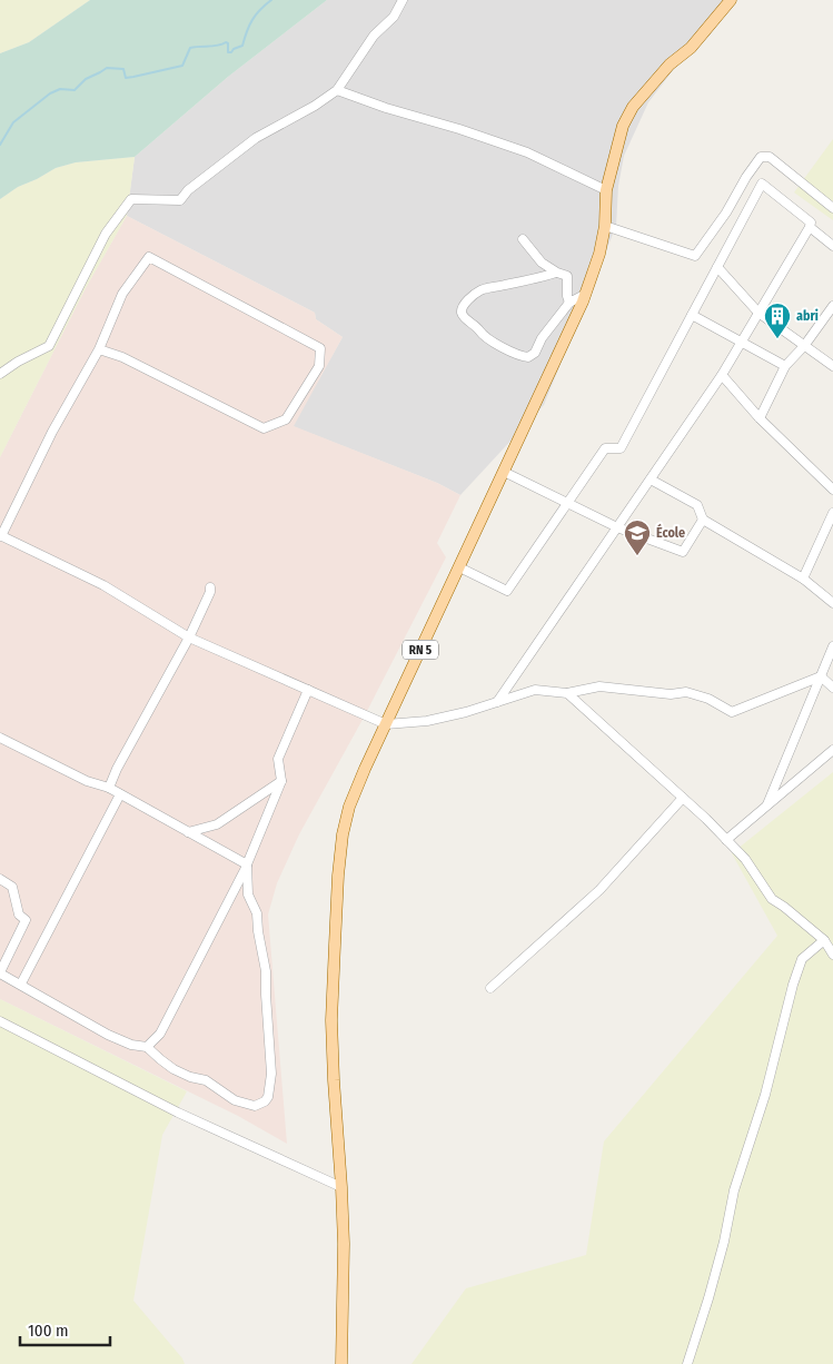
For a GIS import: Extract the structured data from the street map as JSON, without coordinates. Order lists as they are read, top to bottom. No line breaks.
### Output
{"streets":{"main road":["RN 5"]},"places":{"building":["abri"],"school or university":["École"]},"scale_bar":"100 m"}
